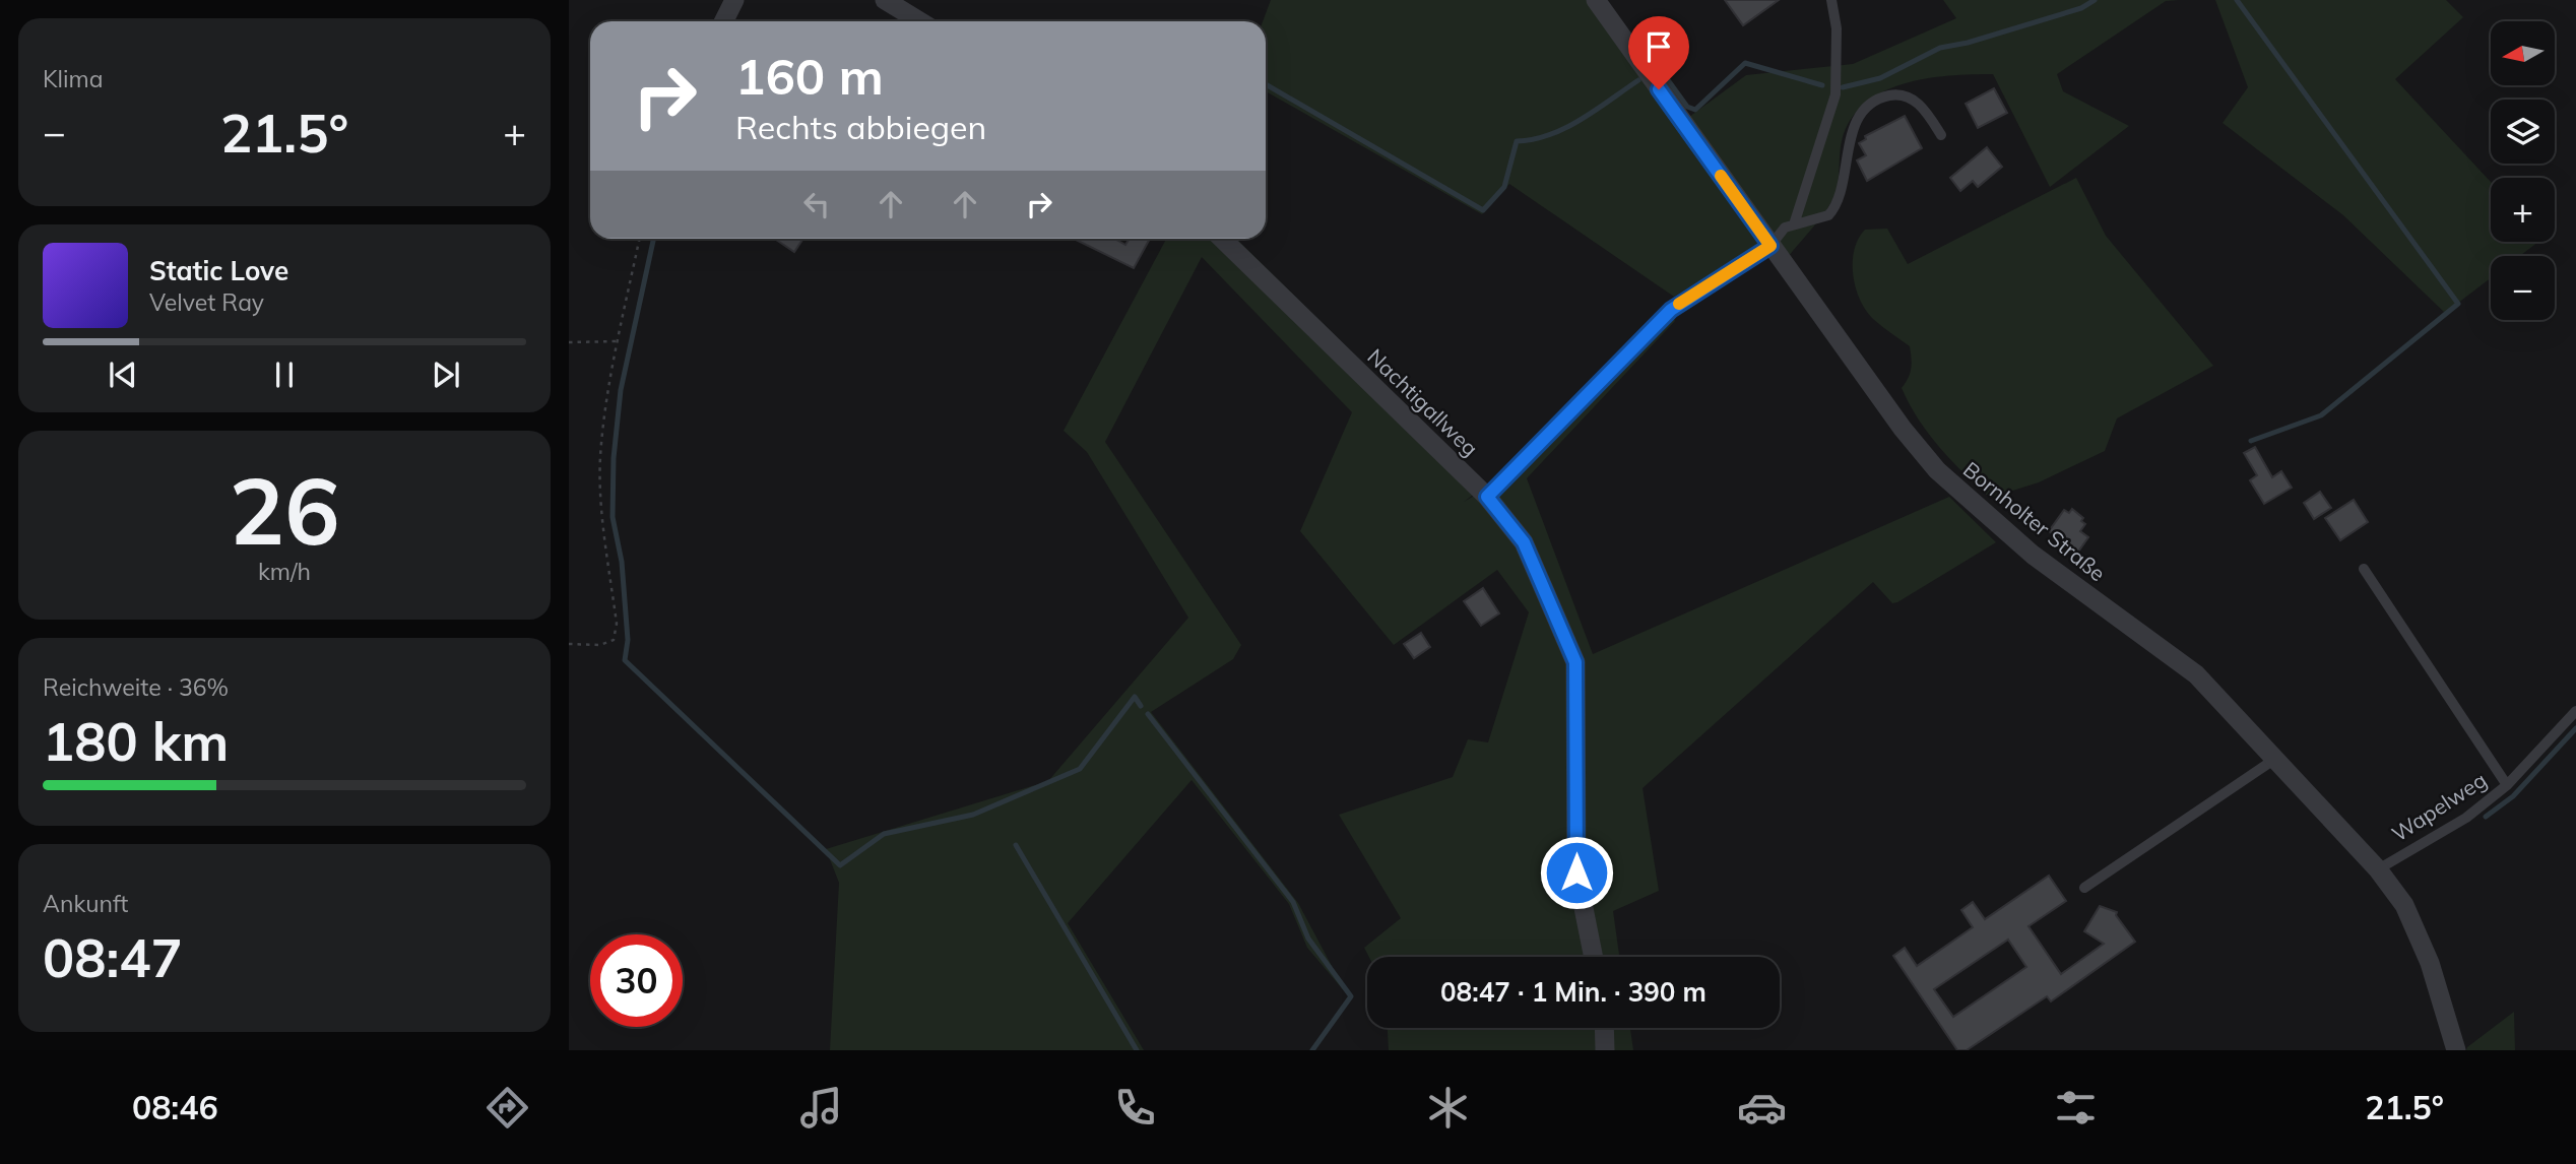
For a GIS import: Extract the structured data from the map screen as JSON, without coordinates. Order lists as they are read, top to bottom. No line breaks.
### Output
{"streets":{"street":["Nachtigallweg","Bornholter Straße"],"lane":["Wapelweg"]},"crossings":[["Bornholter Straße","Wapelweg"]],"north":"left","page":{"tile":["Klima",["26","km/h"],["Reichweite · 36%","180 km"],["Ankunft","08:47"]],"map_buttons":["+","−"],"turn":["160 m","Rechts abbiegen"],"heat":["−","21.5°","+"],"song":["Static Love","Velvet Ray"],"limit":"30","trip":"08:47 · 1 Min. · 390 m","tabs":["08:46","21.5°"]}}
